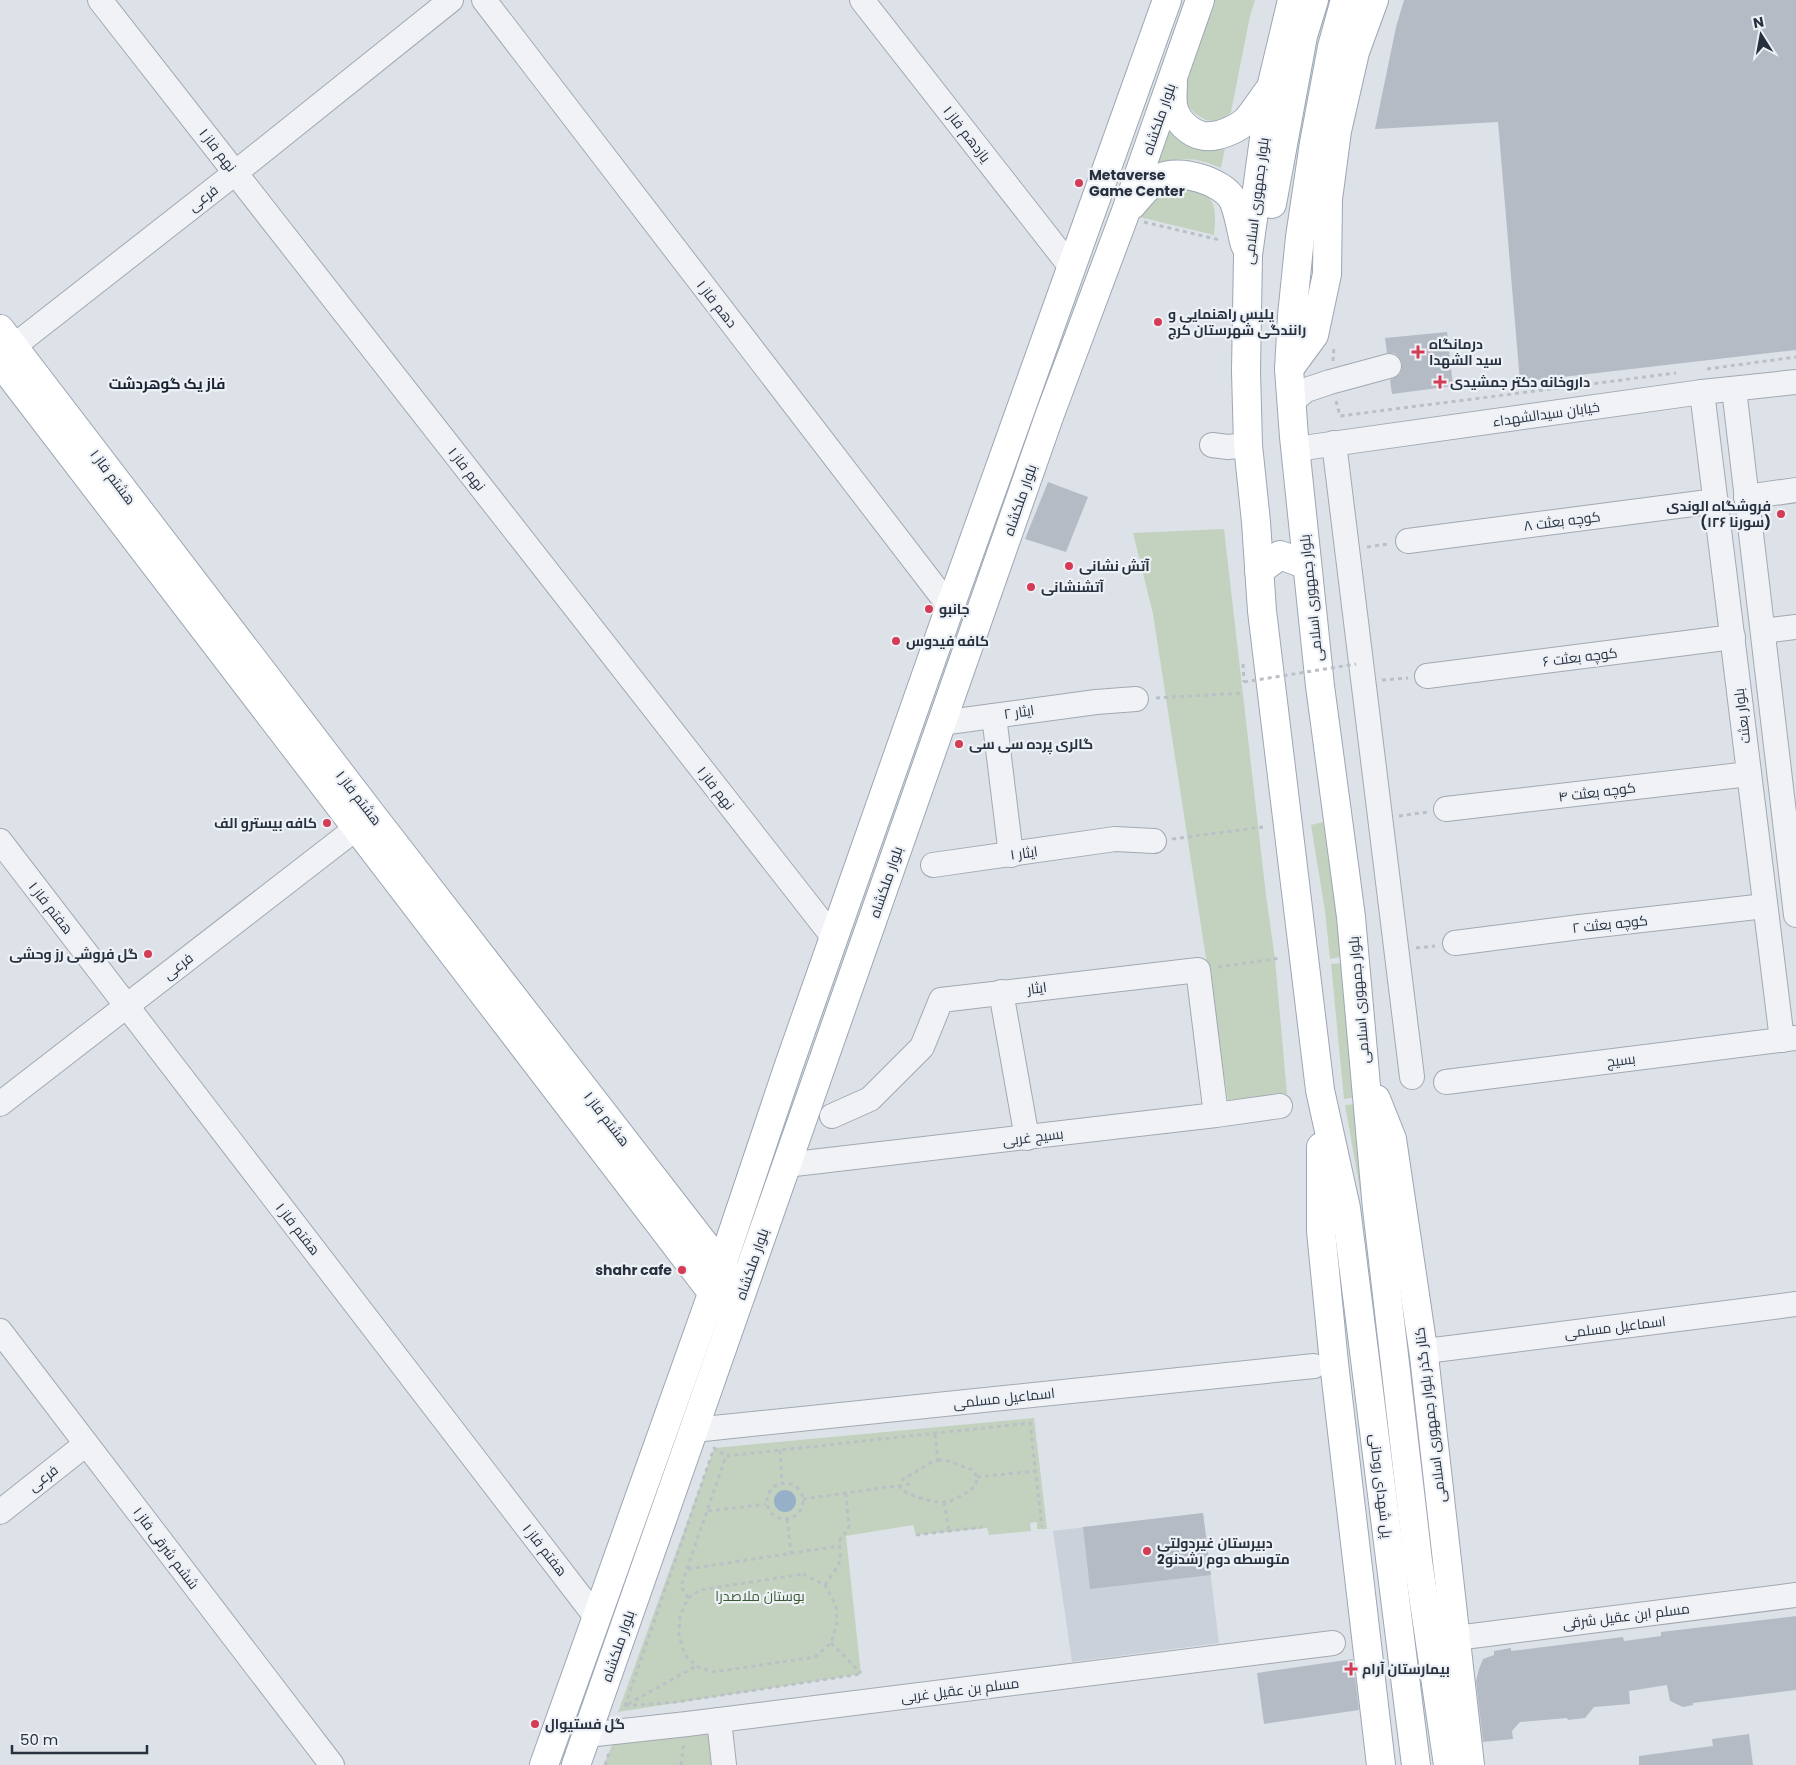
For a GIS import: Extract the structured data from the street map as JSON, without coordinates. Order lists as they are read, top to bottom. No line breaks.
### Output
{"streets":{"main road":["بلوار ملکشاه","بلوار جمهوری اسلامی","هشتم فاز ۱","کنار گذر بلوار جمهوری اسلامی","پل شهدای روحانی"],"street":["یازدهم فاز ۱","نهم فاز ۱","فرعی","دهم فاز ۱","خیابان سیدالشهداء","کوچه بعثت ۸","کوچه بعثت ۶","ایثار ۲","بلوار بعثت","کوچه بعثت ۴","ایثار ۱","هفتم فاز ۱","کوچه بعثت ۲","ایثار","بسیج","بسیج غربی","اسماعیل مسلمی","ششم شرقی فاز ۱","مسلم ابن عقیل شرقی","مسلم بن عقیل غربی"]},"crossings":[["بلوار ملکشاه","یازدهم فاز ۱"],["بلوار ملکشاه","نهم فاز ۱"],["بلوار ملکشاه","دهم فاز ۱"],["بلوار ملکشاه","هشتم فاز ۱"],["بلوار ملکشاه","ایثار ۲"],["بلوار ملکشاه","هفتم فاز ۱"],["بلوار ملکشاه","بسیج غربی"],["بلوار ملکشاه","اسماعیل مسلمی"],["بلوار ملکشاه","مسلم بن عقیل غربی"],["نهم فاز ۱","فرعی"],["فرعی","هشتم فاز ۱"],["فرعی","هفتم فاز ۱"],["فرعی","ششم شرقی فاز ۱"],["بلوار جمهوری اسلامی","خیابان سیدالشهداء"],["بلوار جمهوری اسلامی","کنار گذر بلوار جمهوری اسلامی"],["بلوار جمهوری اسلامی","پل شهدای روحانی"],["خیابان سیدالشهداء","بلوار بعثت"],["کوچه بعثت ۸","بلوار بعثت"],["کوچه بعثت ۶","بلوار بعثت"],["بلوار بعثت","کوچه بعثت ۴"],["بلوار بعثت","کوچه بعثت ۲"],["بلوار بعثت","بسیج"],["کنار گذر بلوار جمهوری اسلامی","مسلم ابن عقیل شرقی"]],"districts":["فاز یک گوهردشت"],"parks":["بوستان ملاصدرا"],"places":{"other":["Metaverse Game Center","پلیس راهنمایی و رانندگی شهرستان کرج","فروشگاه الوندی (سورنا ۱۲۶)","آتش نشانی","آتشنشانی","جانبو","كافه فيدوس","گالری پرده سی سی","کافه بیسترو الف","گل فروشی رز وحشی","shahr cafe","دبیرستان غیردولتی متوسطه دوم رشدنو2","گل فستیوال"],"health":["درمانگاه سید الشهدا","داروخانه دکتر جمشیدی","بیمارستان آرام"]},"scale_bar":"50 m","north":"top"}
